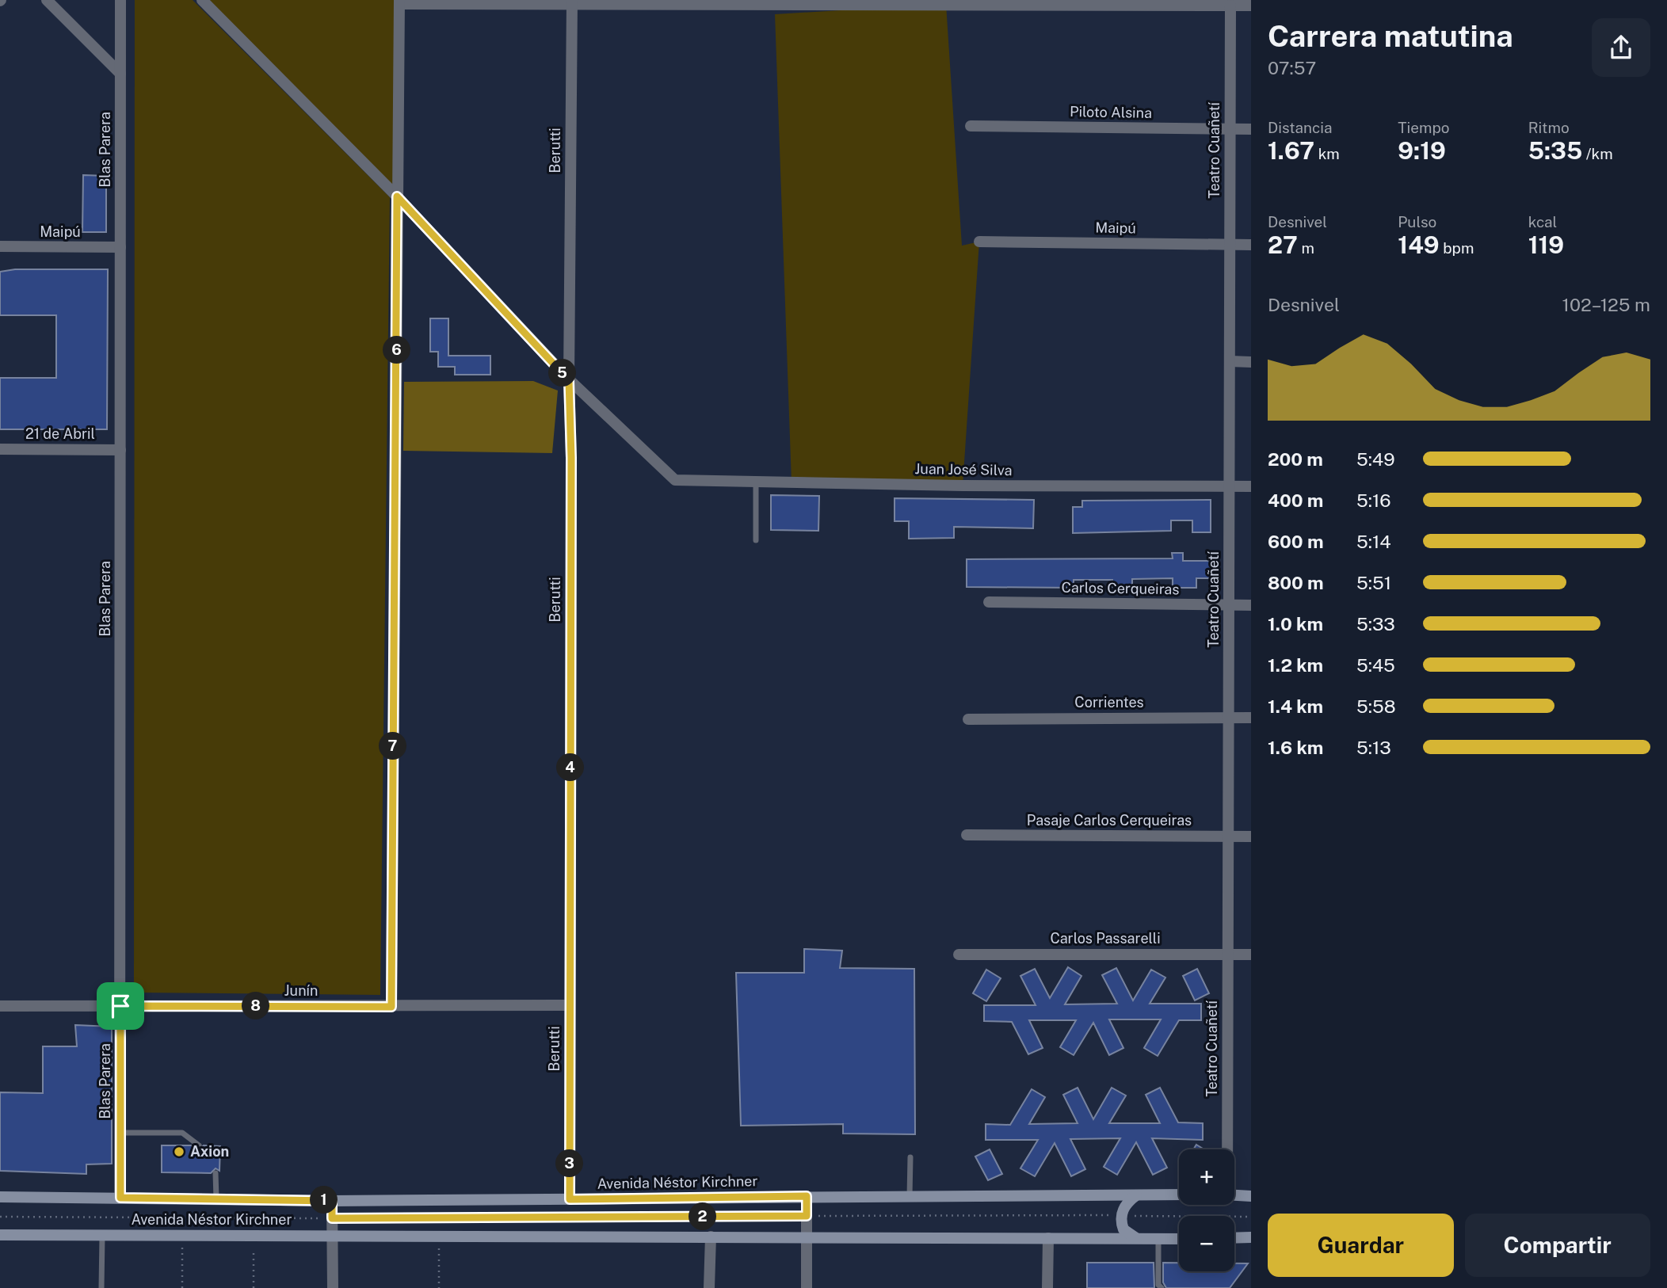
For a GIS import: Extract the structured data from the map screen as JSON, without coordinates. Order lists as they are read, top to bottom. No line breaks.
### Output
{"streets":{"main road":["Avenida Néstor Kirchner"],"street":["Piloto Alsina","Blas Parera","Berutti","Teatro Cuañetí","Maipú","21 de Abril","Juan José Silva","Carlos Cerqueiras","Corrientes","Pasaje Carlos Cerqueiras","Carlos Passarelli","Junín"]},"crossings":[["Piloto Alsina","Teatro Cuañetí"],["Blas Parera","Maipú"],["Blas Parera","21 de Abril"],["Blas Parera","Junín"],["Blas Parera","Avenida Néstor Kirchner"],["Berutti","Juan José Silva"],["Berutti","Junín"],["Berutti","Avenida Néstor Kirchner"],["Teatro Cuañetí","Maipú"],["Teatro Cuañetí","Juan José Silva"],["Teatro Cuañetí","Carlos Cerqueiras"],["Teatro Cuañetí","Corrientes"],["Teatro Cuañetí","Pasaje Carlos Cerqueiras"],["Teatro Cuañetí","Carlos Passarelli"]],"places":["Axion"],"page":{"heading":["Carrera matutina","07:57"],"stats":[["Distancia","1.67 km"],["Tiempo","9:19"],["Ritmo","5:35 /km"],["Desnivel","27 m"],["Pulso","149 bpm"],["kcal","119"]],"chart":["Desnivel","102–125 m"],"pins":["6","5","7","4","8","3","1","2"],"list":[{"name":"200 m","note":"5:49"},{"name":"400 m","note":"5:16"},{"name":"600 m","note":"5:14"},{"name":"800 m","note":"5:51"},{"name":"1.0 km","note":"5:33"},{"name":"1.2 km","note":"5:45"},{"name":"1.4 km","note":"5:58"},{"name":"1.6 km","note":"5:13"}],"map_buttons":["+","−"],"buttons":["Guardar","Compartir"]}}
